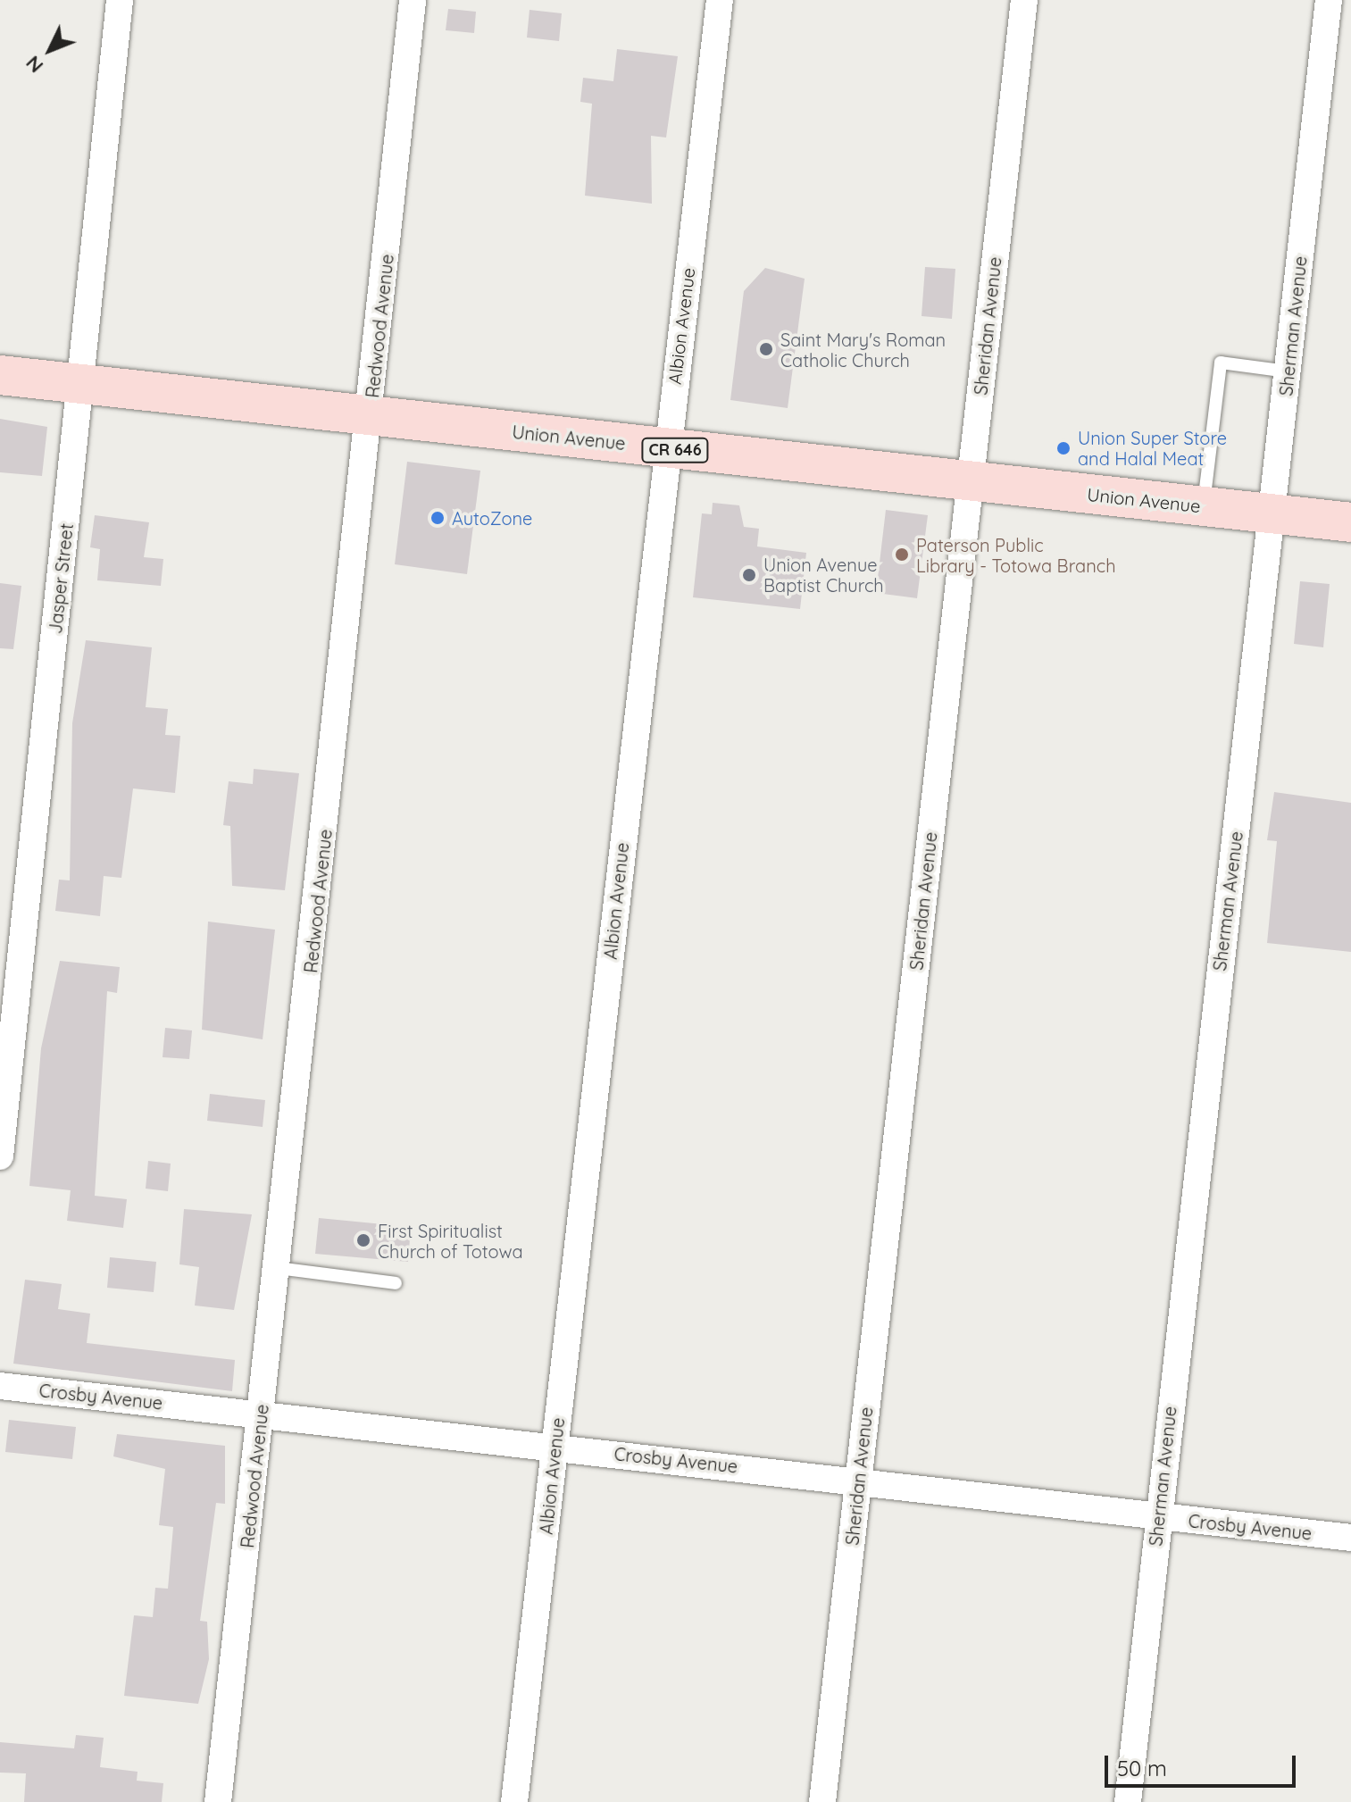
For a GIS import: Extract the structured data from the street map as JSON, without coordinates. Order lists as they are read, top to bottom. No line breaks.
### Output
{"streets":{"main road":["Union Avenue","CR 646"],"street":["Redwood Avenue","Albion Avenue","Sheridan Avenue","Sherman Avenue","Jasper Street","Crosby Avenue"]},"crossings":[["Redwood Avenue","Union Avenue"],["Redwood Avenue","Crosby Avenue"],["Albion Avenue","Union Avenue"],["Albion Avenue","Crosby Avenue"],["Sheridan Avenue","Union Avenue"],["Sheridan Avenue","Crosby Avenue"],["Sherman Avenue","Union Avenue"],["Sherman Avenue","Crosby Avenue"],["Union Avenue","Jasper Street"]],"places":["Saint Mary's Roman Catholic Church","Union Super Store and Halal Meat","AutoZone","Paterson Public Library - Totowa Branch","Union Avenue Baptist Church","First Spiritualist Church of Totowa"],"scale_bar":"50 m","north":"bottom left"}
